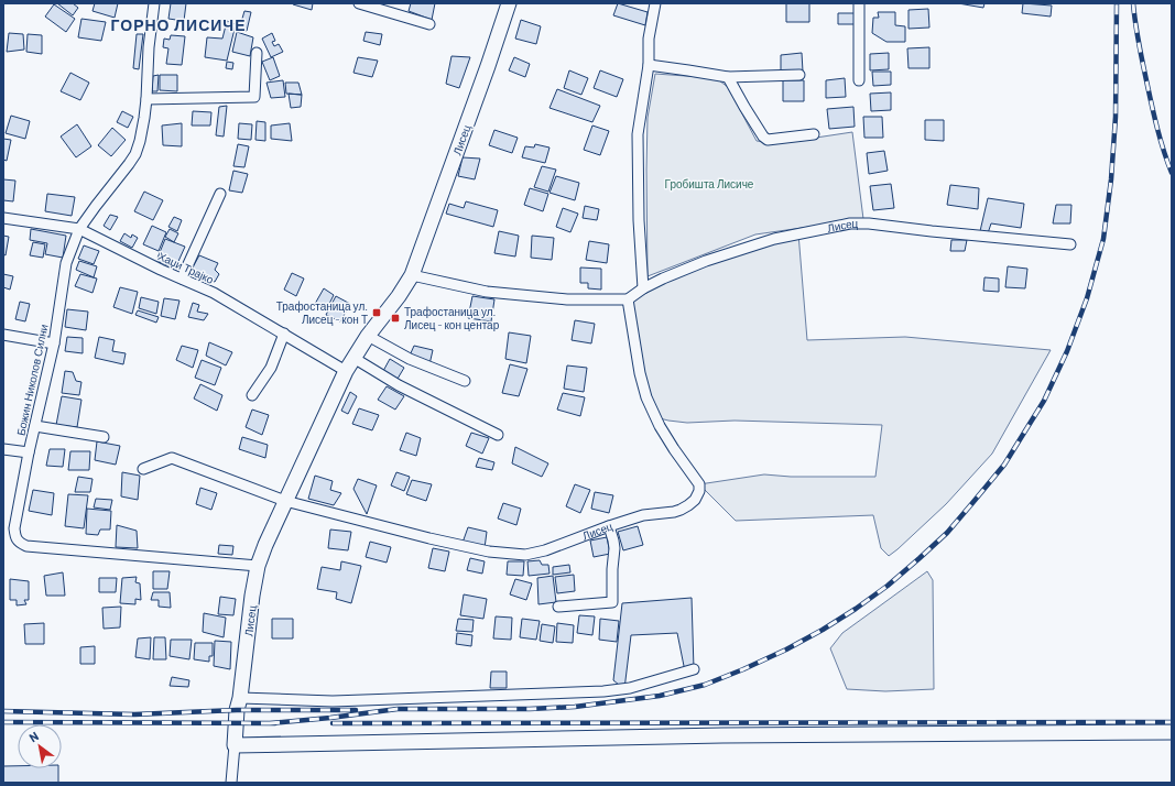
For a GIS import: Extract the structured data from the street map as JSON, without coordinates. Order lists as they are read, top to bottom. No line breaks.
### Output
{"streets":{"street":["Лисец","Хаџи Трајко","Божин Николов Силни"]},"crossings":[["Лисец","Хаџи Трајко"],["Лисец","Божин Николов Силни"],["Хаџи Трајко","Божин Николов Силни"]],"districts":["ГОРНО ЛИСИЧЕ"],"parks":["Гробишта Лисиче"],"places":{"transit":["Трафостаница ул. Лисец - кон Т","Трафостаница ул. Лисец - кон центар"]},"north":"top left"}
